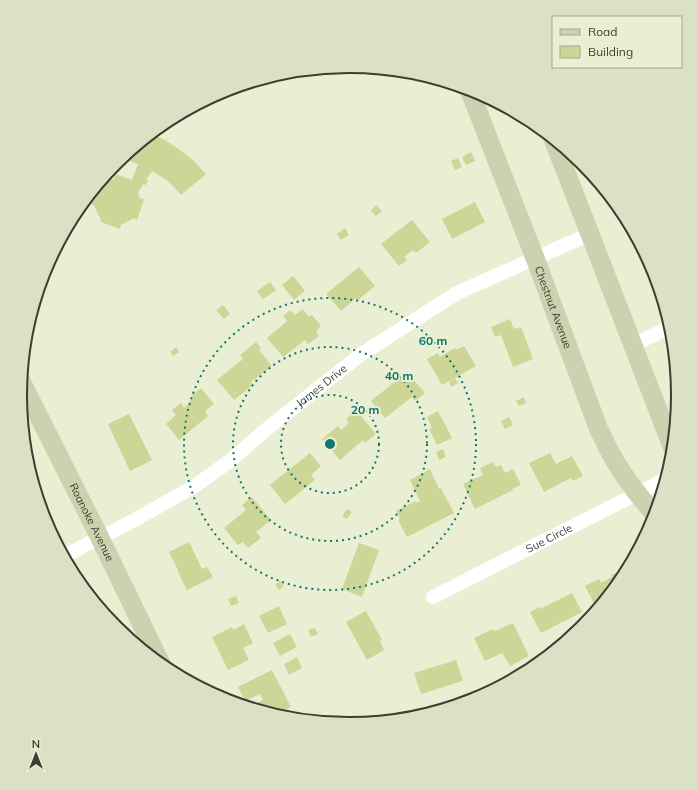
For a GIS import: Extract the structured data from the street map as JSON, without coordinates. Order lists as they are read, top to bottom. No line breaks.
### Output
{"streets":{"street":["Chestnut Avenue","James Drive","Roanoke Avenue","Sue Circle"]},"crossings":[["Chestnut Avenue","James Drive"],["Chestnut Avenue","Sue Circle"],["James Drive","Roanoke Avenue"]],"legend":["Road","Building"],"north":"top","rings":["60 m","40 m","20 m"]}
